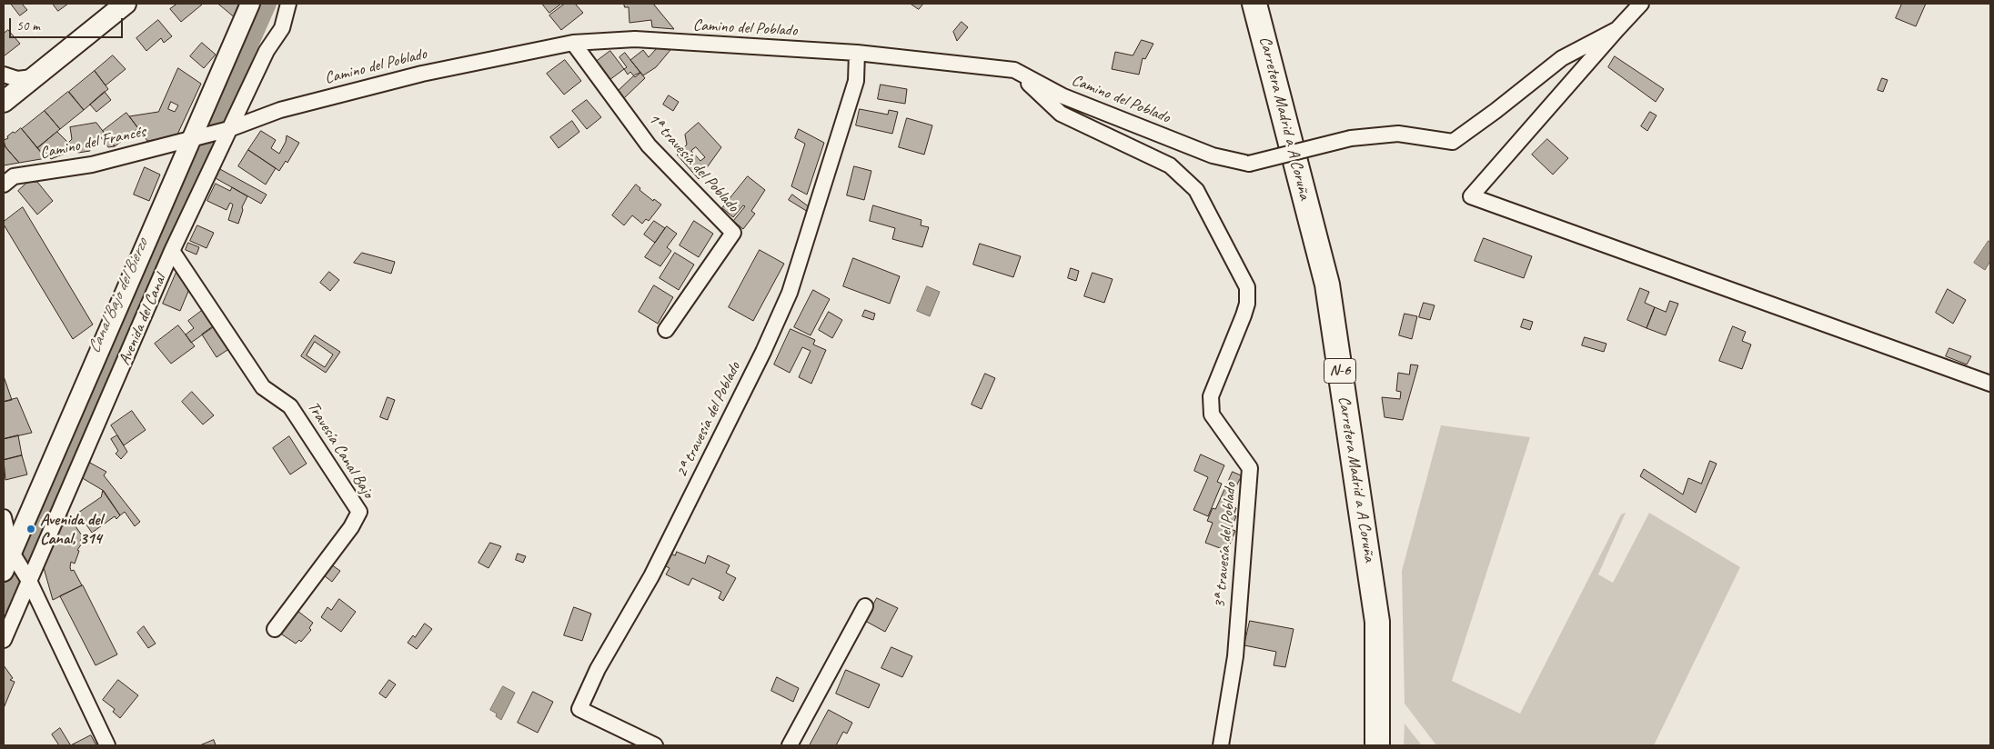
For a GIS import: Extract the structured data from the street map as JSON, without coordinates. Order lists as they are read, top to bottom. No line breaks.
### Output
{"streets":{"highway":["Carretera Madrid a A Coruña","N-6"],"street":["Camino del Poblado","Camino del Francés","1ª travesía del Poblado","Avenida del Canal","2ª travesía del Poblado","Travesía Canal Bajo","3ª travesía del Poblado"]},"crossings":[["Camino del Poblado","Camino del Francés"],["Camino del Poblado","1ª travesía del Poblado"],["Camino del Poblado","Avenida del Canal"],["Camino del Poblado","2ª travesía del Poblado"],["Camino del Poblado","3ª travesía del Poblado"],["Camino del Francés","Avenida del Canal"],["Avenida del Canal","Travesía Canal Bajo"]],"water":["Canal Bajo del Bierzo"],"places":["Avenida del Canal, 314"],"scale_bar":"50 m"}
